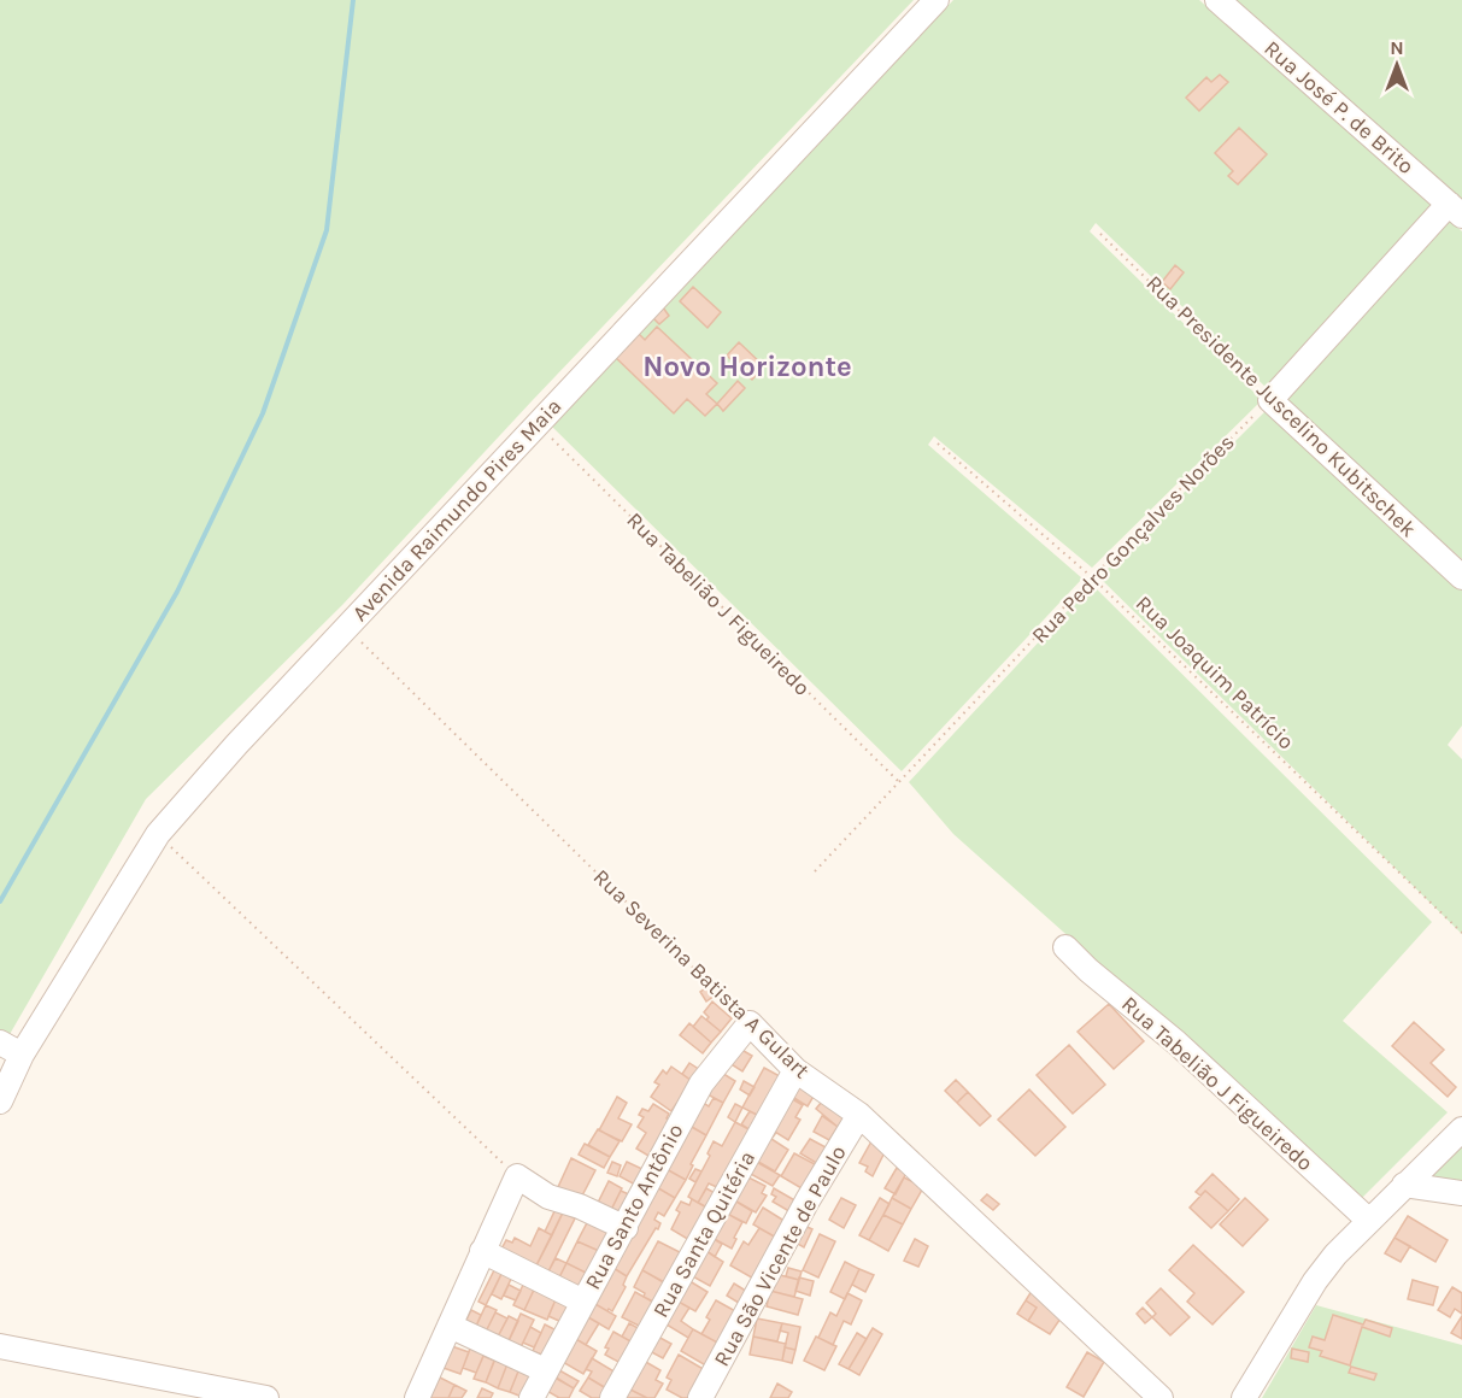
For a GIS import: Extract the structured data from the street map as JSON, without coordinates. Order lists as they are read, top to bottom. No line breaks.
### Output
{"streets":{"street":["Rua José P. de Brito","Rua Presidente Juscelino Kubitschek","Avenida Raimundo Pires Maia","Rua Tabelião J Figueiredo","Rua Severina Batista A Gulart","Rua Santo Antônio","Rua Santa Quitéria","Rua São Vicente de Paulo"],"path":["Rua Pedro Gonçalves Norões","Rua Joaquim Patrício"]},"crossings":[["Rua Presidente Juscelino Kubitschek","Rua Pedro Gonçalves Norões"],["Avenida Raimundo Pires Maia","Rua Tabelião J Figueiredo"],["Avenida Raimundo Pires Maia","Rua Severina Batista A Gulart"],["Rua Pedro Gonçalves Norões","Rua Tabelião J Figueiredo"],["Rua Pedro Gonçalves Norões","Rua Joaquim Patrício"],["Rua Severina Batista A Gulart","Rua Santo Antônio"],["Rua Severina Batista A Gulart","Rua Santa Quitéria"],["Rua Severina Batista A Gulart","Rua São Vicente de Paulo"]],"districts":["Novo Horizonte"],"north":"top"}
